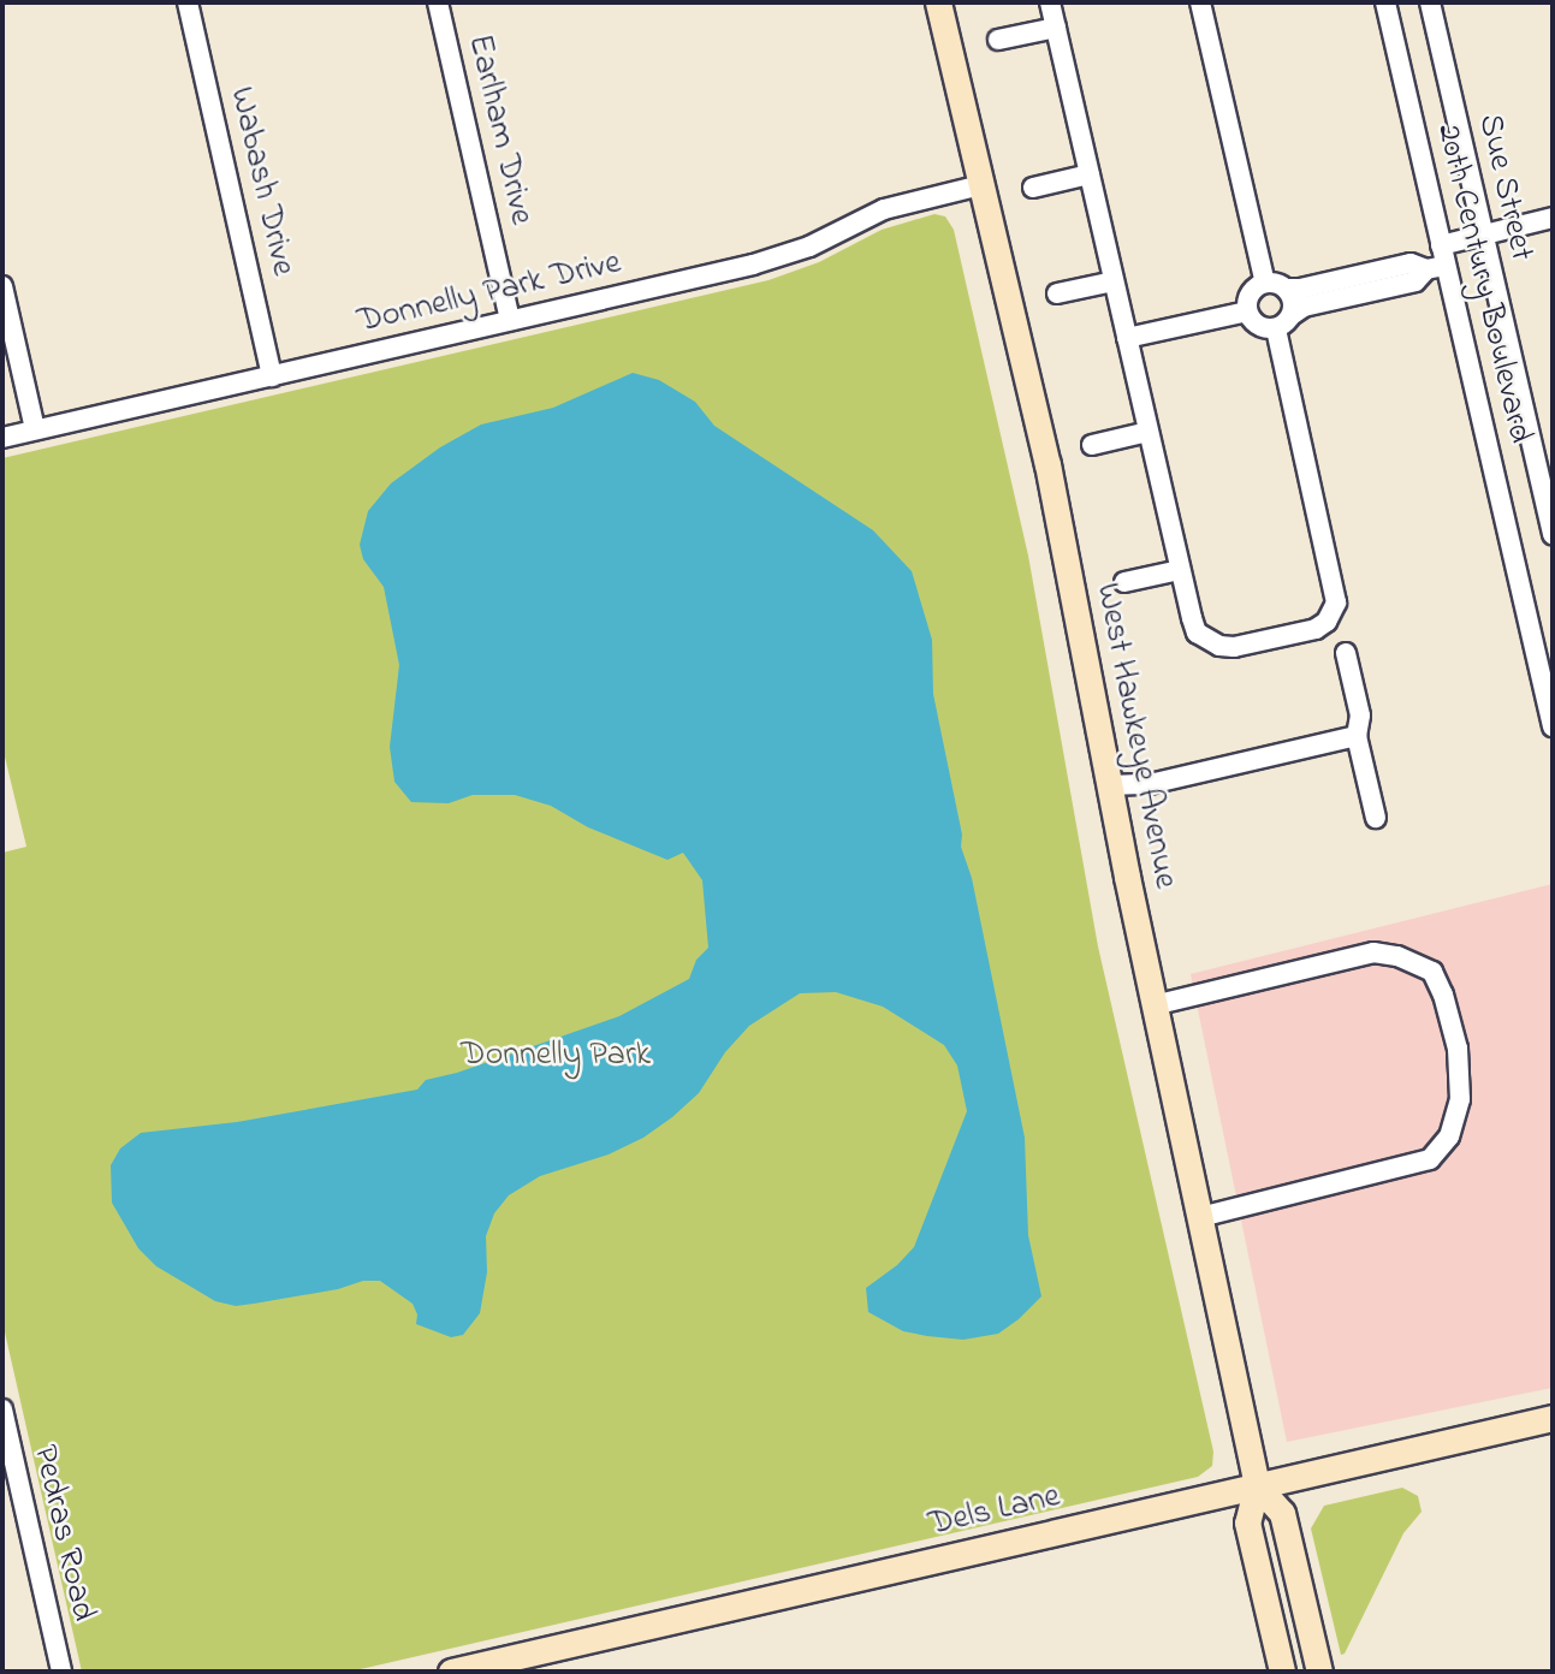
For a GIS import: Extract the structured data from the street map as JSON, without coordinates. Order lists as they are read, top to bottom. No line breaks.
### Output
{"streets":{"street":["Earlham Drive","Wabash Drive","Sue Street","20th Century Boulevard","Donnelly Park Drive","West Hawkeye Avenue","Dels Lane","Pedras Road"]},"crossings":[["Earlham Drive","Donnelly Park Drive"],["Wabash Drive","Donnelly Park Drive"],["Donnelly Park Drive","West Hawkeye Avenue"],["West Hawkeye Avenue","Dels Lane"]],"parks":["Donnelly Park"]}
